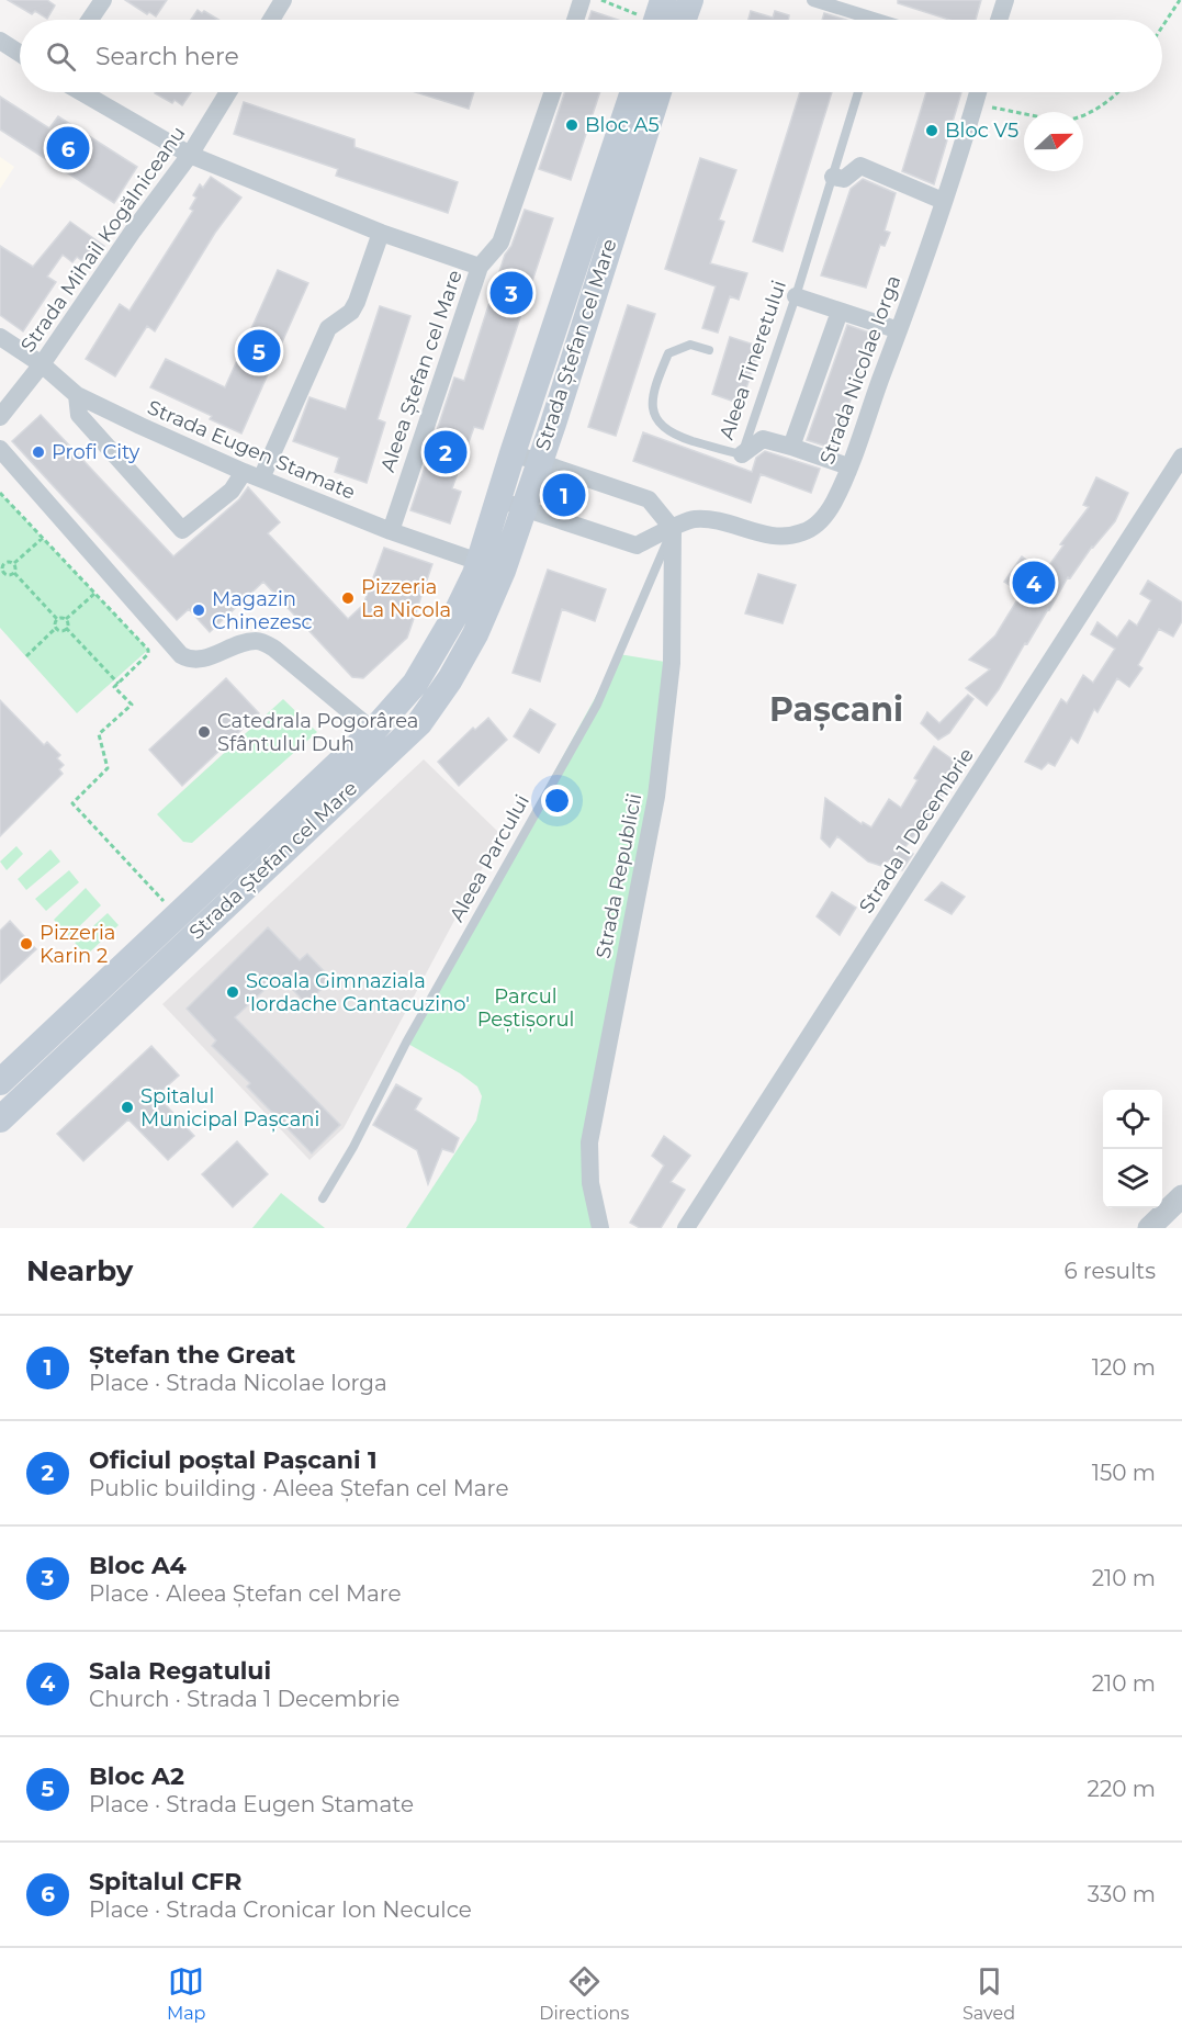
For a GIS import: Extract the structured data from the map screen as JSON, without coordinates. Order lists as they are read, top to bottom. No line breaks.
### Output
{"streets":{"main road":["Strada Ștefan cel Mare"],"street":["Strada Mihail Kogălniceanu","Strada Nicolae Iorga","Aleea Ștefan cel Mare","Strada Eugen Stamate","Strada 1 Decembrie","Strada Republicii"],"lane":["Aleea Tineretului","Aleea Parcului"]},"crossings":[["Strada Mihail Kogălniceanu","Strada Eugen Stamate"],["Strada Ștefan cel Mare","Strada Nicolae Iorga"],["Strada Ștefan cel Mare","Strada Eugen Stamate"],["Strada Nicolae Iorga","Aleea Parcului"],["Strada Nicolae Iorga","Strada Republicii"],["Aleea Ștefan cel Mare","Strada Eugen Stamate"],["Aleea Parcului","Strada Republicii"]],"districts":["Pașcani"],"parks":["Parcul Peștișorul"],"places":["Bloc A5","Bloc V5","Profi City","Pizzeria La Nicola","Magazin Chinezesc","Catedrala Pogorârea Sfântului Duh","Pizzeria Karin 2","Scoala Gimnaziala 'Iordache Cantacuzino'","Spitalul Municipal Pașcani"],"north":"right","page":{"search":"Search here","pins":["6","3","5","2","1","4"],"heading":["Nearby","6 results"],"list":[{"mark":"1","name":"Ștefan the Great","note":"Place · Strada Nicolae Iorga","value":"120 m"},{"mark":"2","name":"Oficiul poștal Pașcani 1","note":"Public building · Aleea Ștefan cel Mare","value":"150 m"},{"mark":"3","name":"Bloc A4","note":"Place · Aleea Ștefan cel Mare","value":"210 m"},{"mark":"4","name":"Sala Regatului","note":"Church · Strada 1 Decembrie","value":"210 m"},{"mark":"5","name":"Bloc A2","note":"Place · Strada Eugen Stamate","value":"220 m"},{"mark":"6","name":"Spitalul CFR","note":"Place · Strada Cronicar Ion Neculce","value":"330 m"}],"nav":["Map","Directions","Saved"]}}
